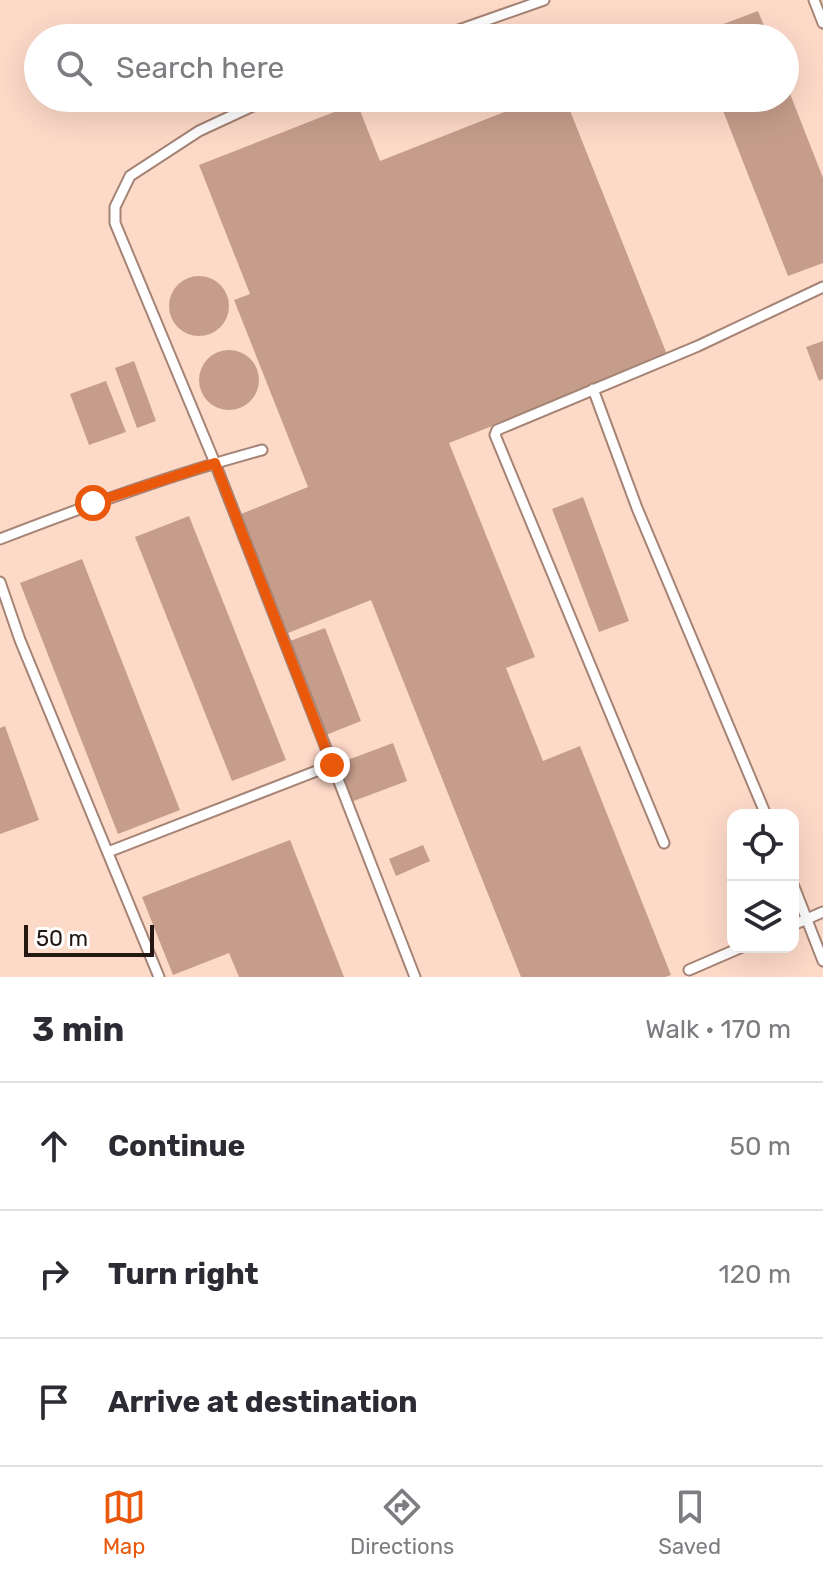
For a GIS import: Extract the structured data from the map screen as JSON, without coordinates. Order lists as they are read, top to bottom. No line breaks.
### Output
{"scale_bar":"50 m","page":{"search":"Search here","scale":"50 m","heading":["3 min","Walk · 170 m"],"list":[["Continue","50 m"],["Turn right","120 m"],"Arrive at destination"],"nav":["Map","Directions","Saved"]}}
